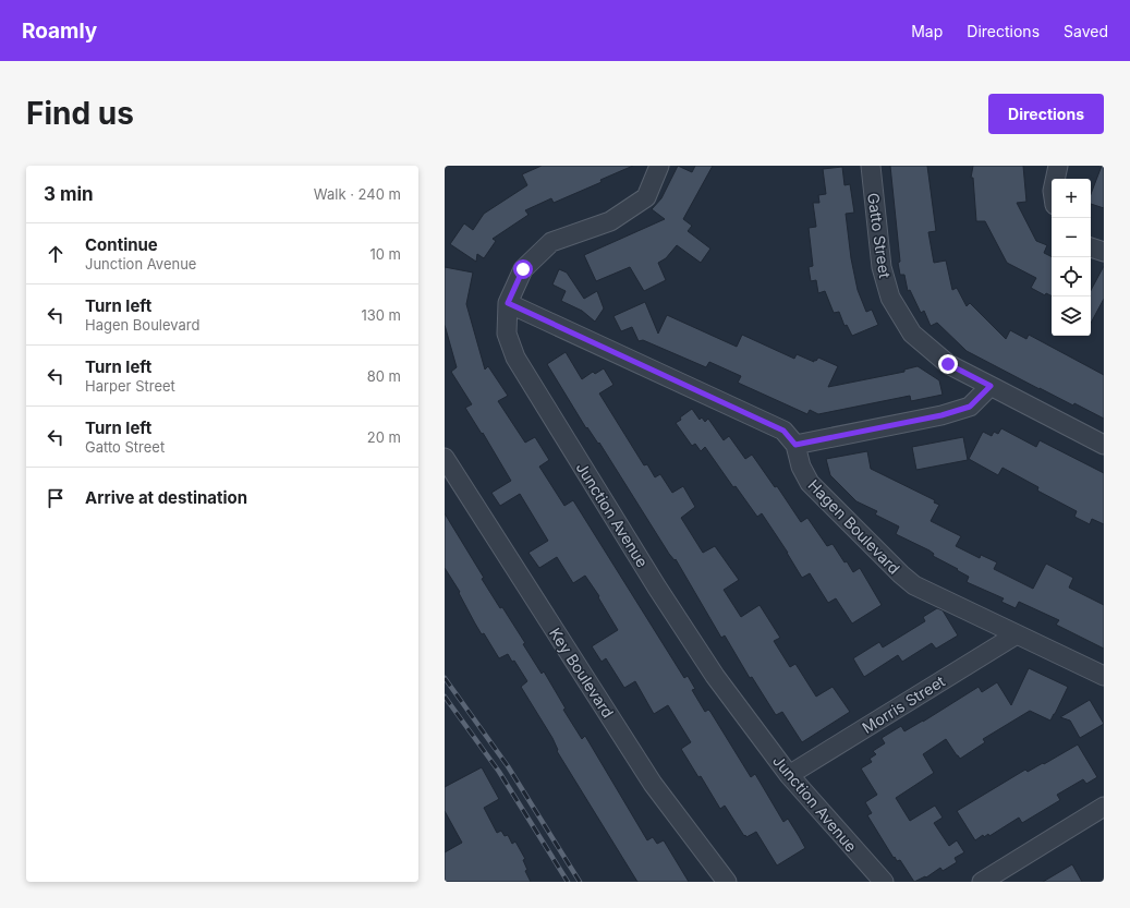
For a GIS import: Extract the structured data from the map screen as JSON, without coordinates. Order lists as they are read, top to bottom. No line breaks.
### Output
{"streets":{"street":["Gatto Street","Junction Avenue","Hagen Boulevard","Key Boulevard","Morris Street"]},"crossings":[["Junction Avenue","Hagen Boulevard"],["Junction Avenue","Morris Street"],["Hagen Boulevard","Morris Street"]],"page":{"header":"Roamly","nav":["Map","Directions","Saved"],"buttons":"Directions","title":"Find us","heading":["3 min","Walk · 240 m"],"map_buttons":["+","−"],"list":[["Continue","Junction Avenue","10 m"],["Turn left","Hagen Boulevard","130 m"],["Turn left","Harper Street","80 m"],["Turn left","Gatto Street","20 m"],"Arrive at destination"]}}
